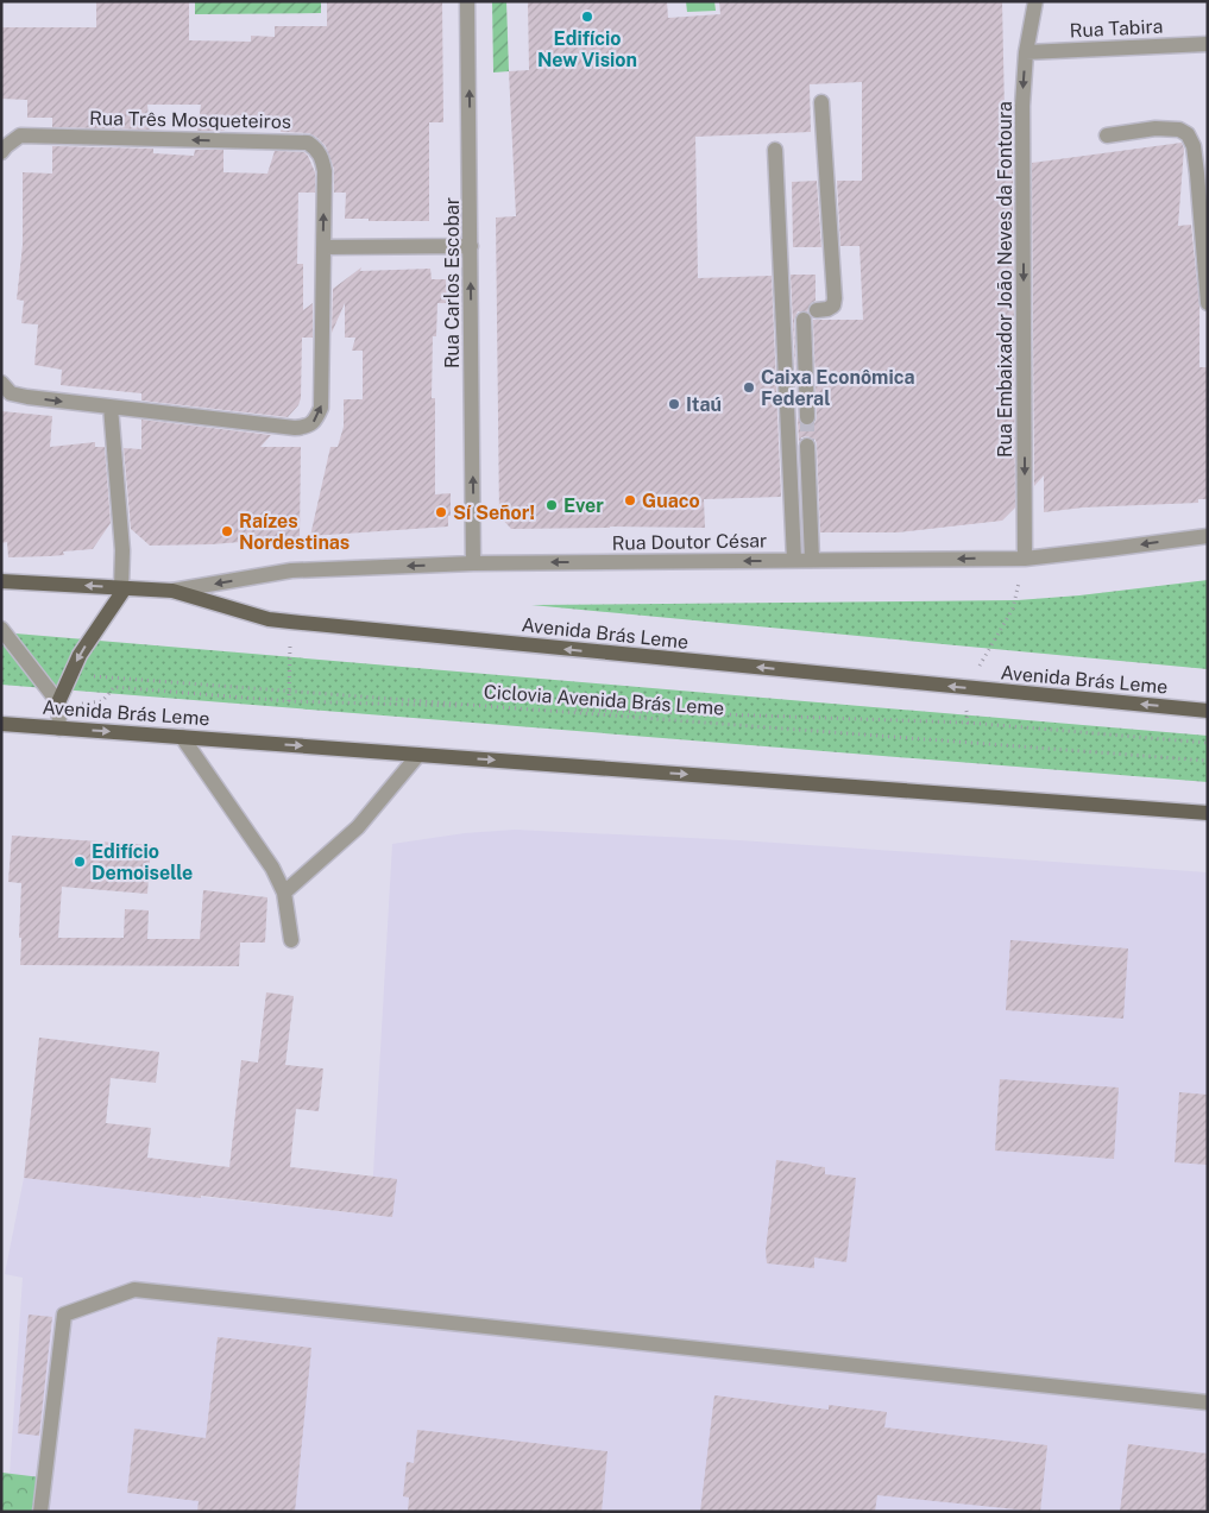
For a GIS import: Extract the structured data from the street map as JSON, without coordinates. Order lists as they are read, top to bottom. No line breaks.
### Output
{"streets":{"main road":["Avenida Brás Leme"],"street":["Rua Tabira","Rua Três Mosqueteiros","Rua Embaixador João Neves da Fontoura","Rua Carlos Escobar","Rua Doutor César"],"path":["Ciclovia Avenida Brás Leme"]},"crossings":[["Rua Tabira","Rua Embaixador João Neves da Fontoura"],["Rua Embaixador João Neves da Fontoura","Rua Doutor César"],["Rua Carlos Escobar","Rua Doutor César"],["Rua Doutor César","Avenida Brás Leme"]],"one_way":["Rua Embaixador João Neves da Fontoura","Rua Carlos Escobar","Rua Doutor César"],"places":["Edifício New Vision","Caixa Econômica Federal","Itaú","Guaco","Ever","Sí Señor!","Raízes Nordestinas","Edifício Demoiselle"]}
